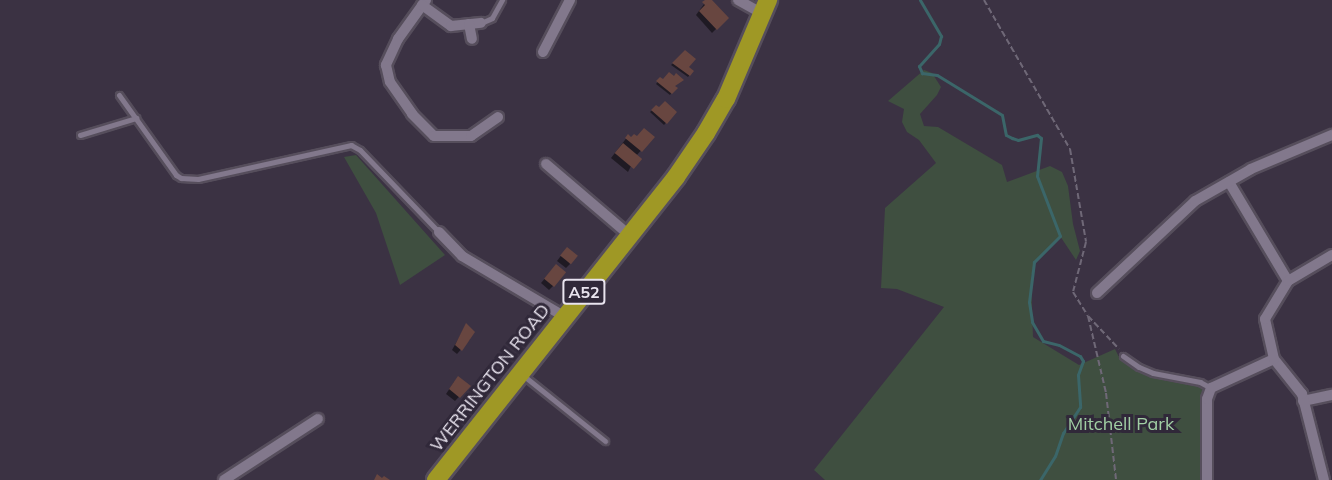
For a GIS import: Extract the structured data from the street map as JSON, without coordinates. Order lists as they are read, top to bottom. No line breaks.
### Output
{"streets":{"highway":["A52","WERRINGTON ROAD"]},"parks":["Mitchell Park"]}
